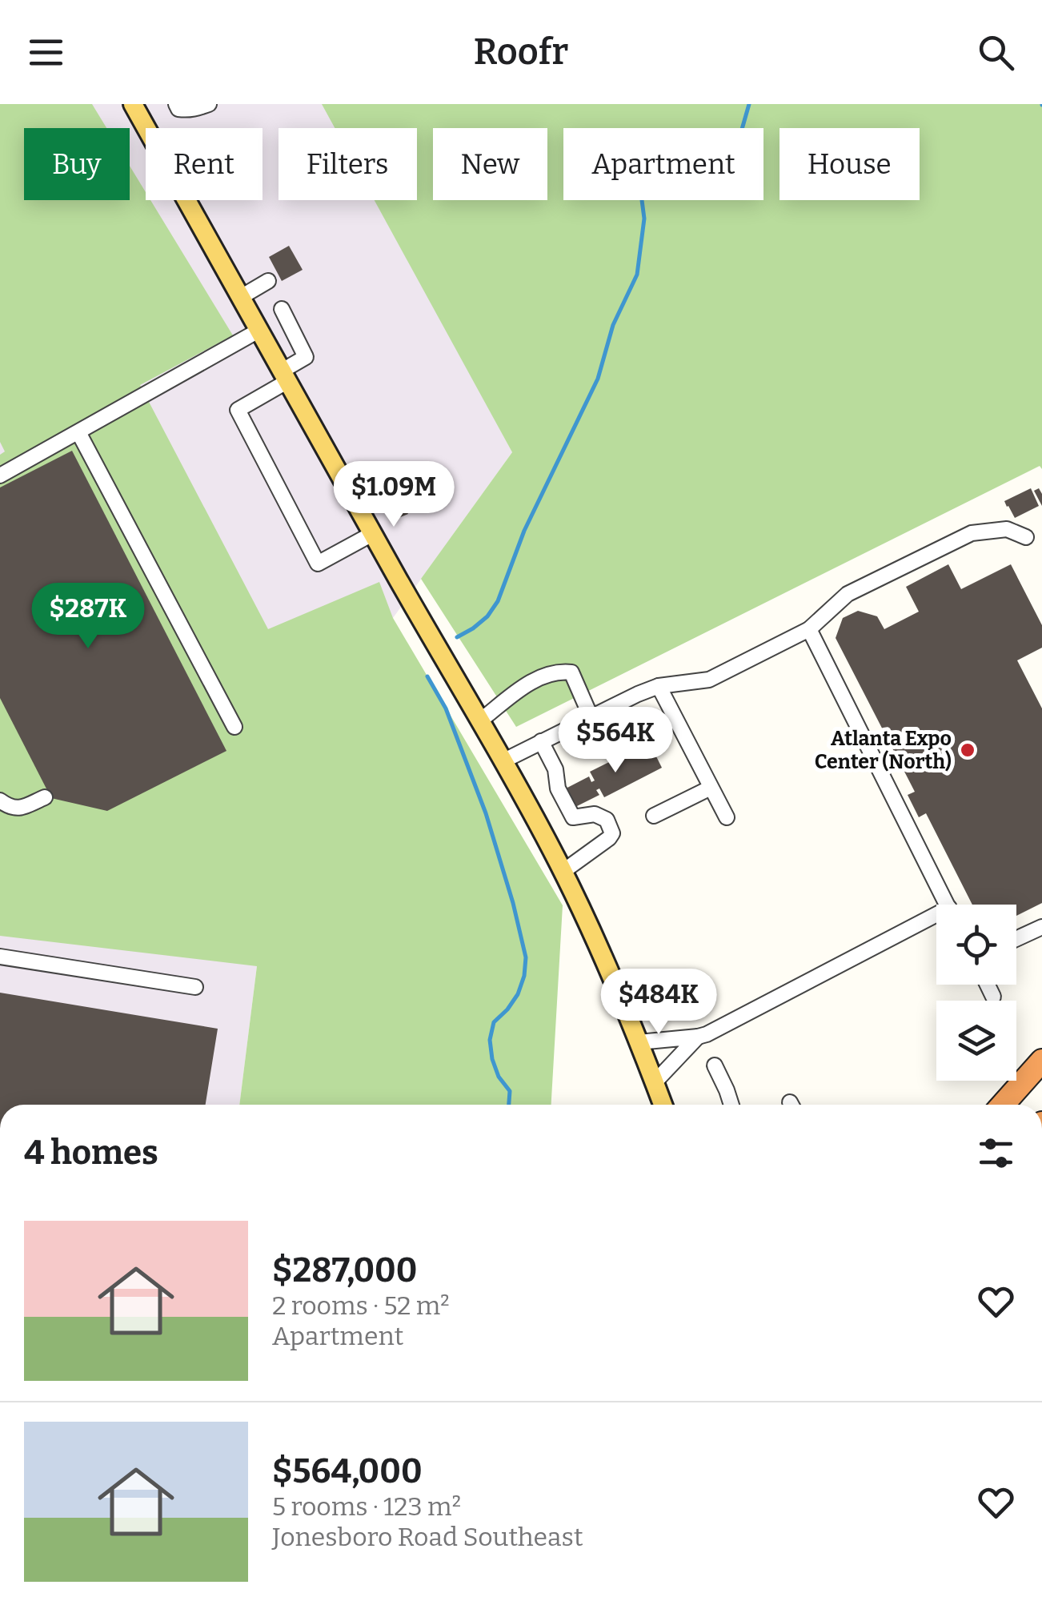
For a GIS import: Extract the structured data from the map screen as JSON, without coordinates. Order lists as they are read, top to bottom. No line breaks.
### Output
{"places":["Atlanta Expo Center (North)"],"page":{"header":"Roofr","chip":["Buy","Rent","Filters","New","Apartment","House"],"price":["$1.09M","$287K","$564K","$484K"],"heading":"4 homes","list":[{"name":"$287,000","note":"2 rooms · 52 m² · Apartment"},{"name":"$564,000","note":"5 rooms · 123 m² · Jonesboro Road Southeast"}]}}
